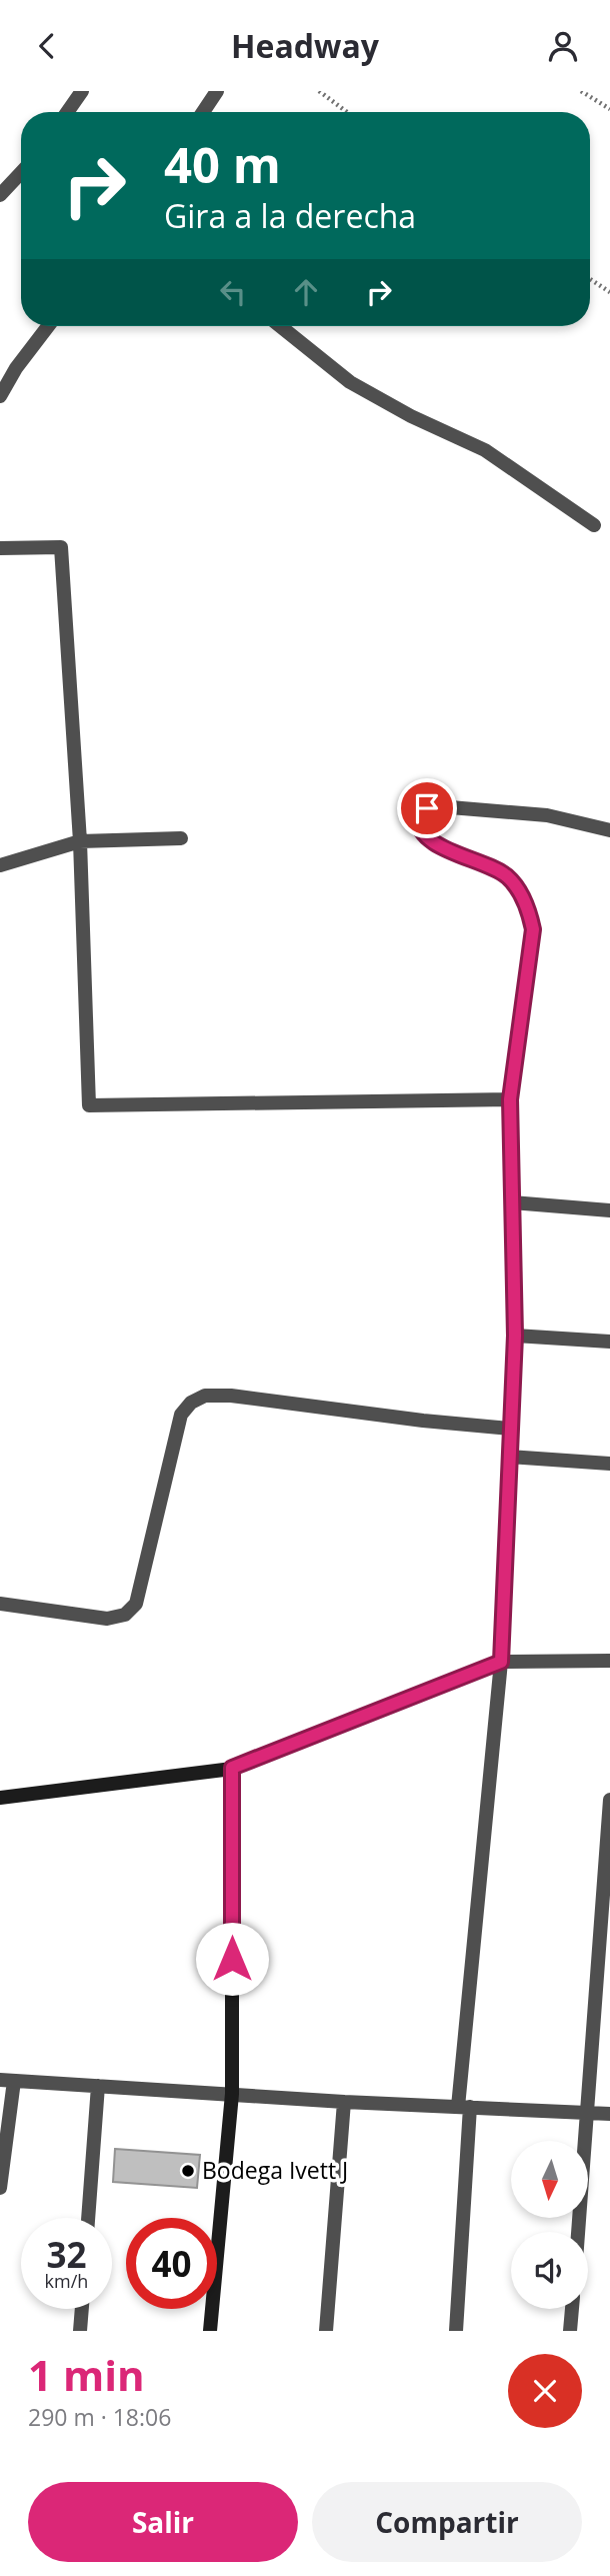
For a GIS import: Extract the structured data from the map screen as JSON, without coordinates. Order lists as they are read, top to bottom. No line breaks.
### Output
{"places":["Bodega Ivett J"],"north":"bottom","page":{"header":"Headway","turn":["40 m","Gira a la derecha"],"speed":"32 km/h","limit":"40","heading":["1 min","290 m · 18:06"],"buttons":["Salir","Compartir"]}}
